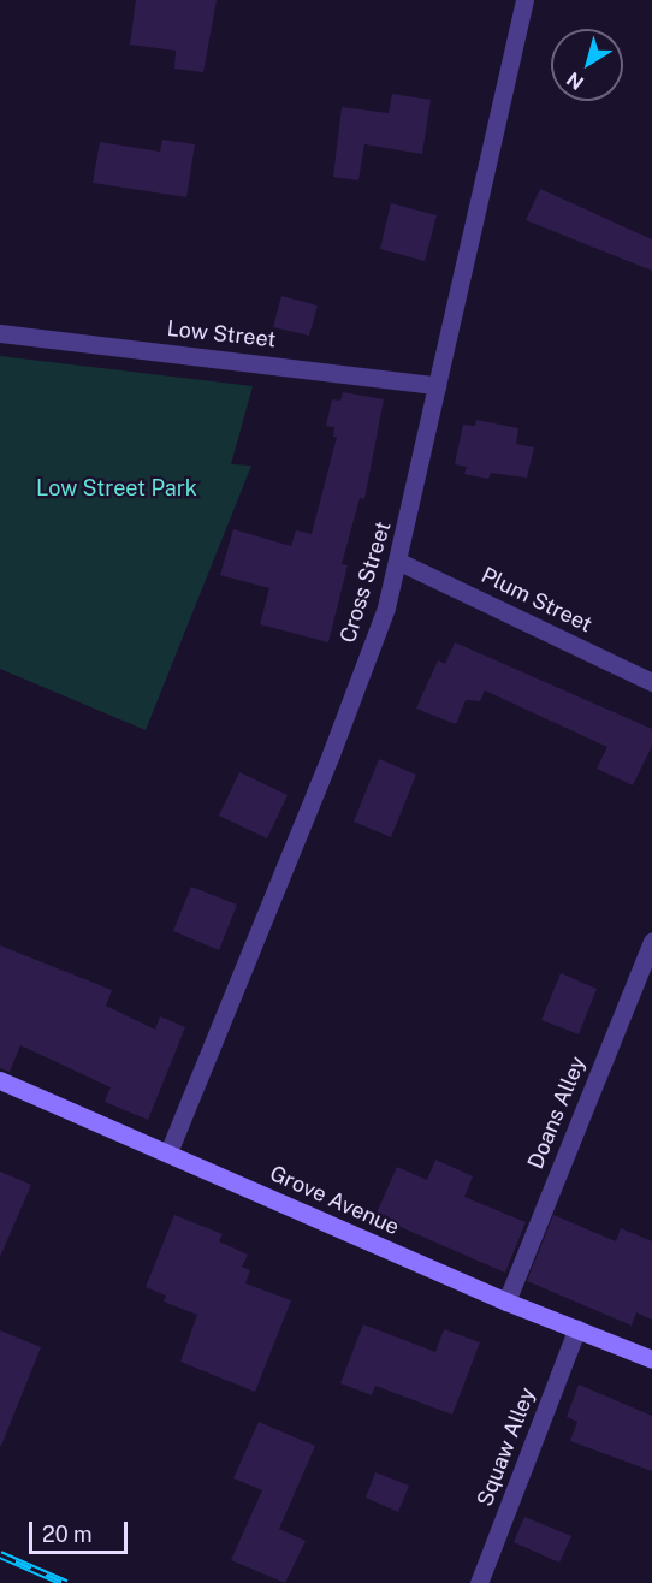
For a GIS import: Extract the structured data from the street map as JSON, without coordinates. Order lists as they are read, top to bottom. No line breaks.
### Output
{"streets":{"main road":["Grove Avenue"],"street":["Low Street","Cross Street","Plum Street","Doans Alley","Squaw Alley"]},"crossings":[["Low Street","Cross Street"],["Cross Street","Plum Street"],["Cross Street","Grove Avenue"],["Doans Alley","Grove Avenue"],["Grove Avenue","Squaw Alley"]],"parks":["Low Street Park"],"scale_bar":"20 m","north":"bottom left"}
